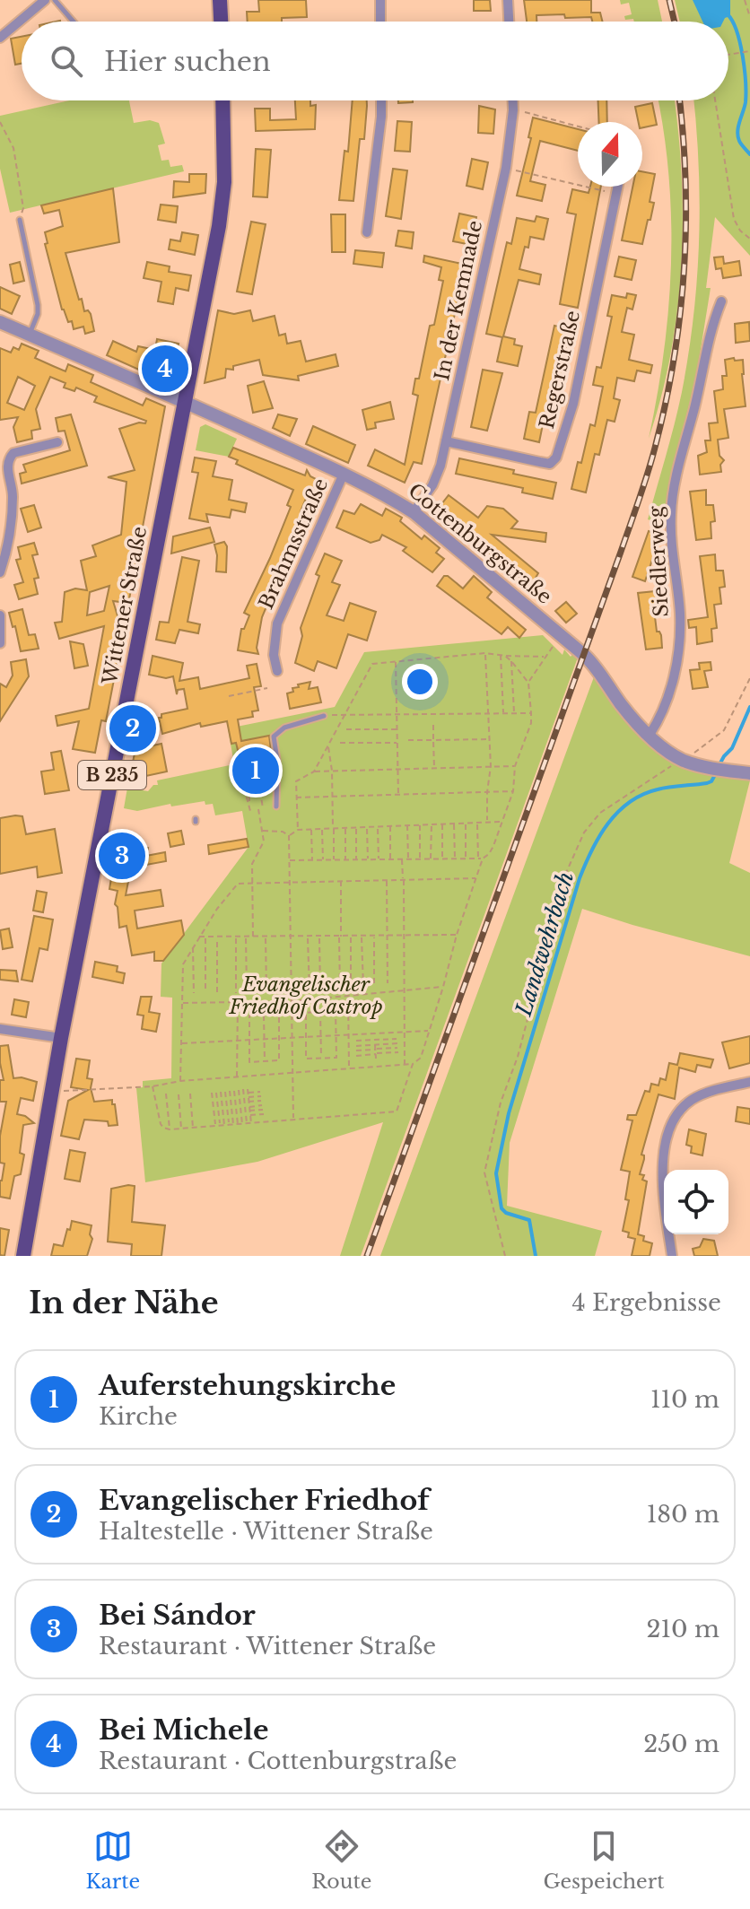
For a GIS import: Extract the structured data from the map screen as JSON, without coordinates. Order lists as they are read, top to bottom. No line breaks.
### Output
{"streets":{"main road":["Wittener Straße","B 235"],"street":["In der Kemnade","Regerstraße","Brahmsstraße","Cottenburgstraße","Siedlerweg"]},"crossings":[["In der Kemnade","Regerstraße"],["In der Kemnade","Cottenburgstraße"],["Brahmsstraße","Cottenburgstraße"],["Cottenburgstraße","Siedlerweg"],["Cottenburgstraße","Wittener Straße"]],"water":["Landwehrbach"],"parks":["Evangelischer Friedhof Castrop"],"north":"top","page":{"search":"Hier suchen","pins":["4","2","1","3"],"heading":["In der Nähe","4 Ergebnisse"],"list":[{"mark":"1","name":"Auferstehungskirche","note":"Kirche","value":"110 m"},{"mark":"2","name":"Evangelischer Friedhof","note":"Haltestelle · Wittener Straße","value":"180 m"},{"mark":"3","name":"Bei Sándor","note":"Restaurant · Wittener Straße","value":"210 m"},{"mark":"4","name":"Bei Michele","note":"Restaurant · Cottenburgstraße","value":"250 m"}],"nav":["Karte","Route","Gespeichert"]}}
